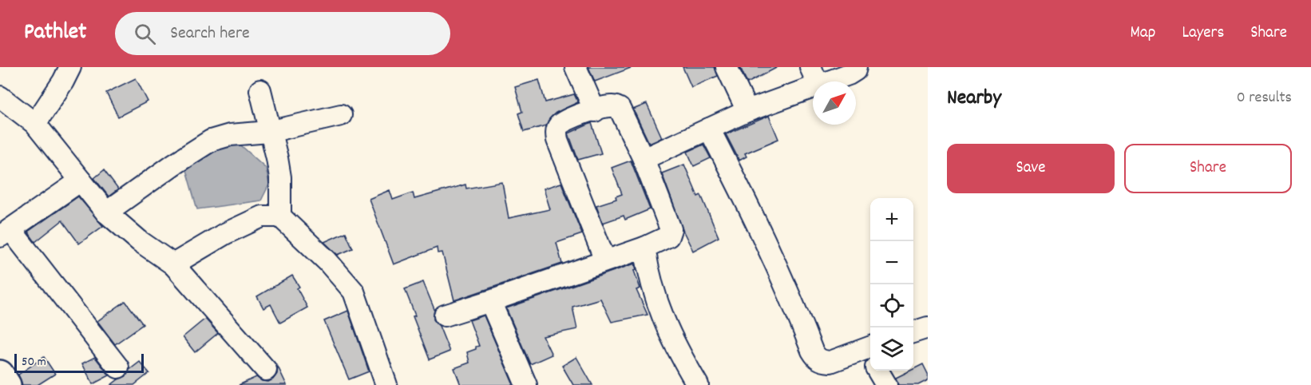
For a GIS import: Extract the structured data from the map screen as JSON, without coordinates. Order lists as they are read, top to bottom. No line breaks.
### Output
{"scale_bar":"50 m","north":"top right","page":{"header":"Pathlet","search":"Search here","nav":["Map","Layers","Share"],"heading":["Nearby","0 results"],"buttons":["Save","Share"],"map_buttons":["+","−"],"scale":"50 m"}}
